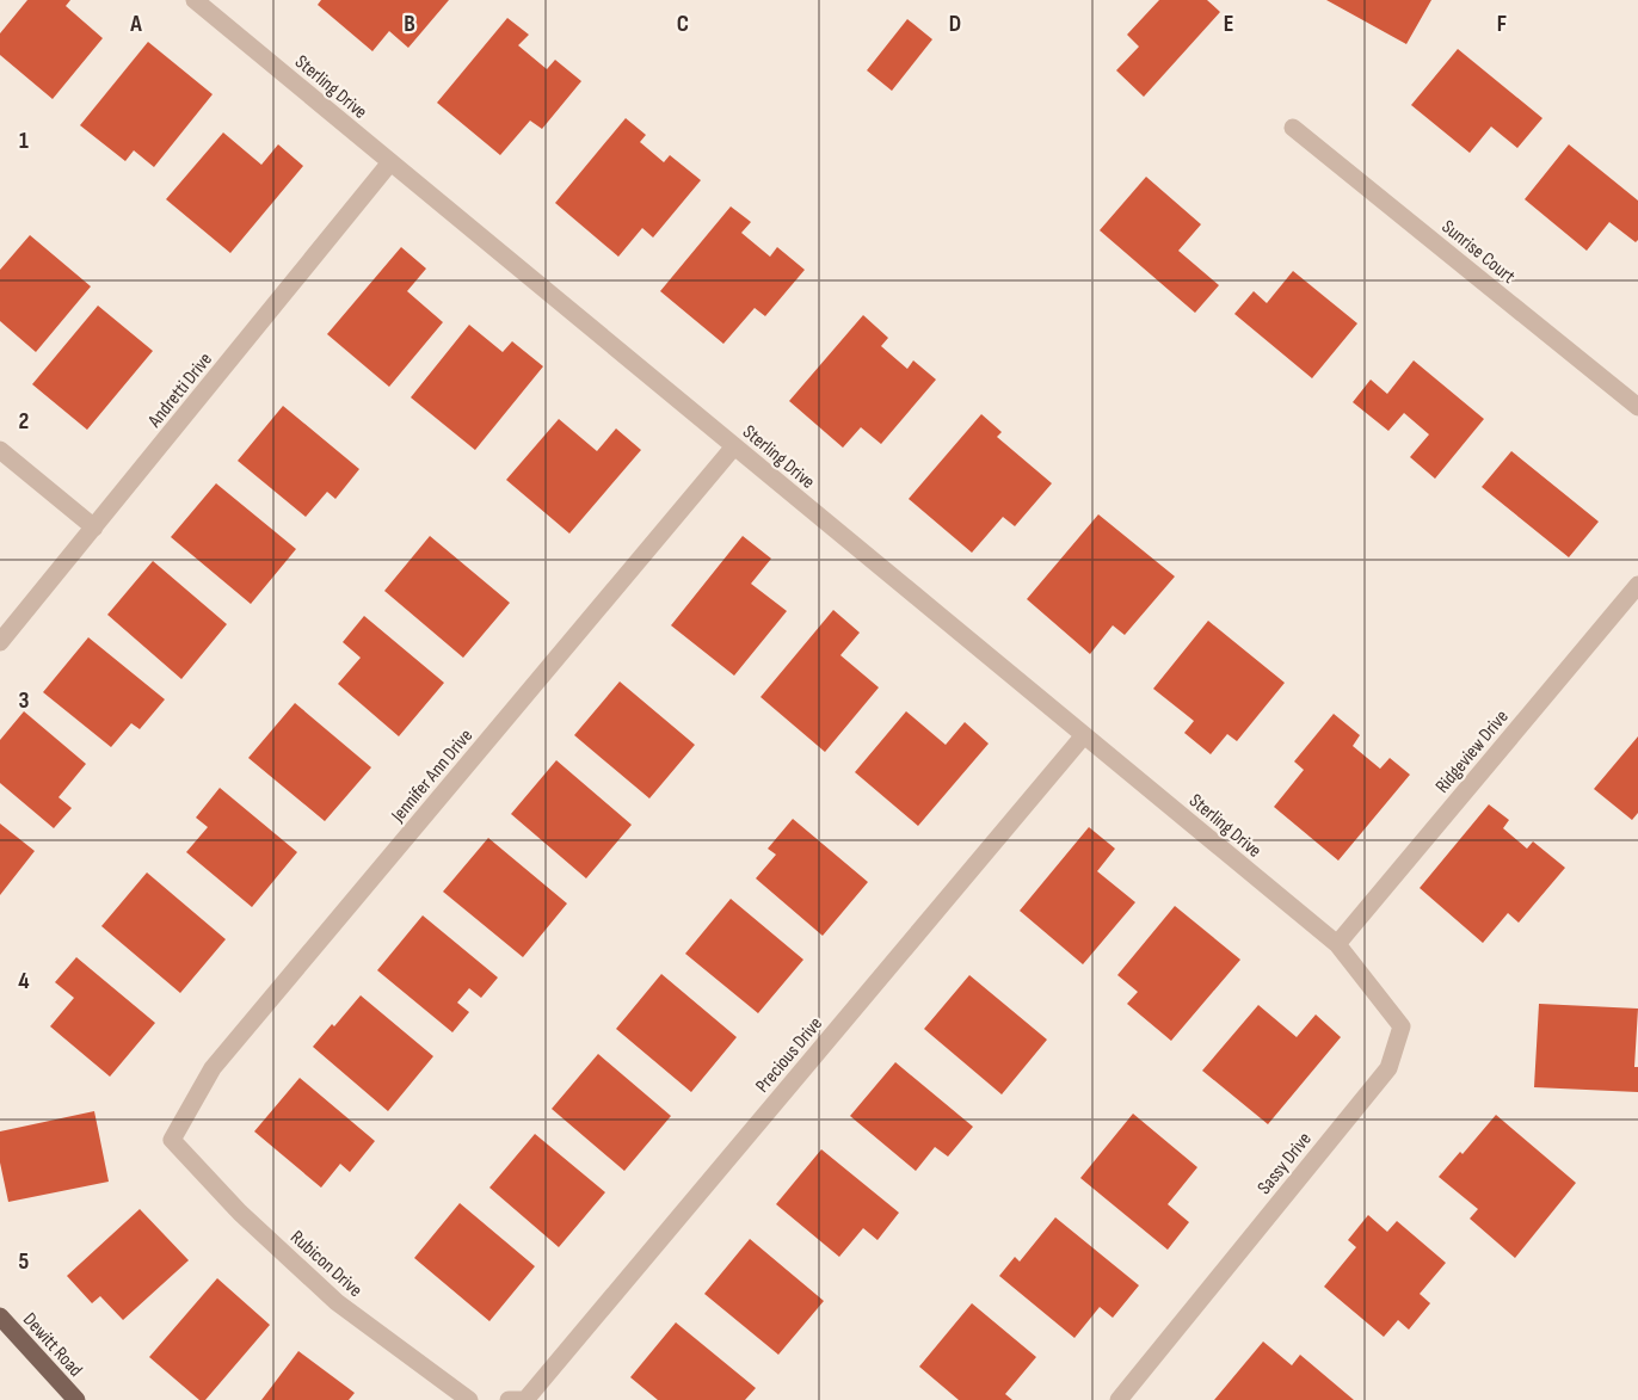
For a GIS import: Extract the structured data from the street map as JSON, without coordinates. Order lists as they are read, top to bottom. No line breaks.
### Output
{"streets":{"main road":["Dewitt Road"],"street":["Sterling Drive","Sunrise Court","Andretti Drive","Ridgeview Drive","Jennifer Ann Drive","Precious Drive","Sassy Drive","Rubicon Drive"]},"crossings":[["Sterling Drive","Andretti Drive"],["Sterling Drive","Ridgeview Drive"],["Sterling Drive","Jennifer Ann Drive"],["Sterling Drive","Precious Drive"],["Sterling Drive","Sassy Drive"],["Ridgeview Drive","Sassy Drive"],["Jennifer Ann Drive","Rubicon Drive"]],"grid":{"columns":["A","B","C","D","E","F"],"rows":["1","2","3","4","5"]}}
